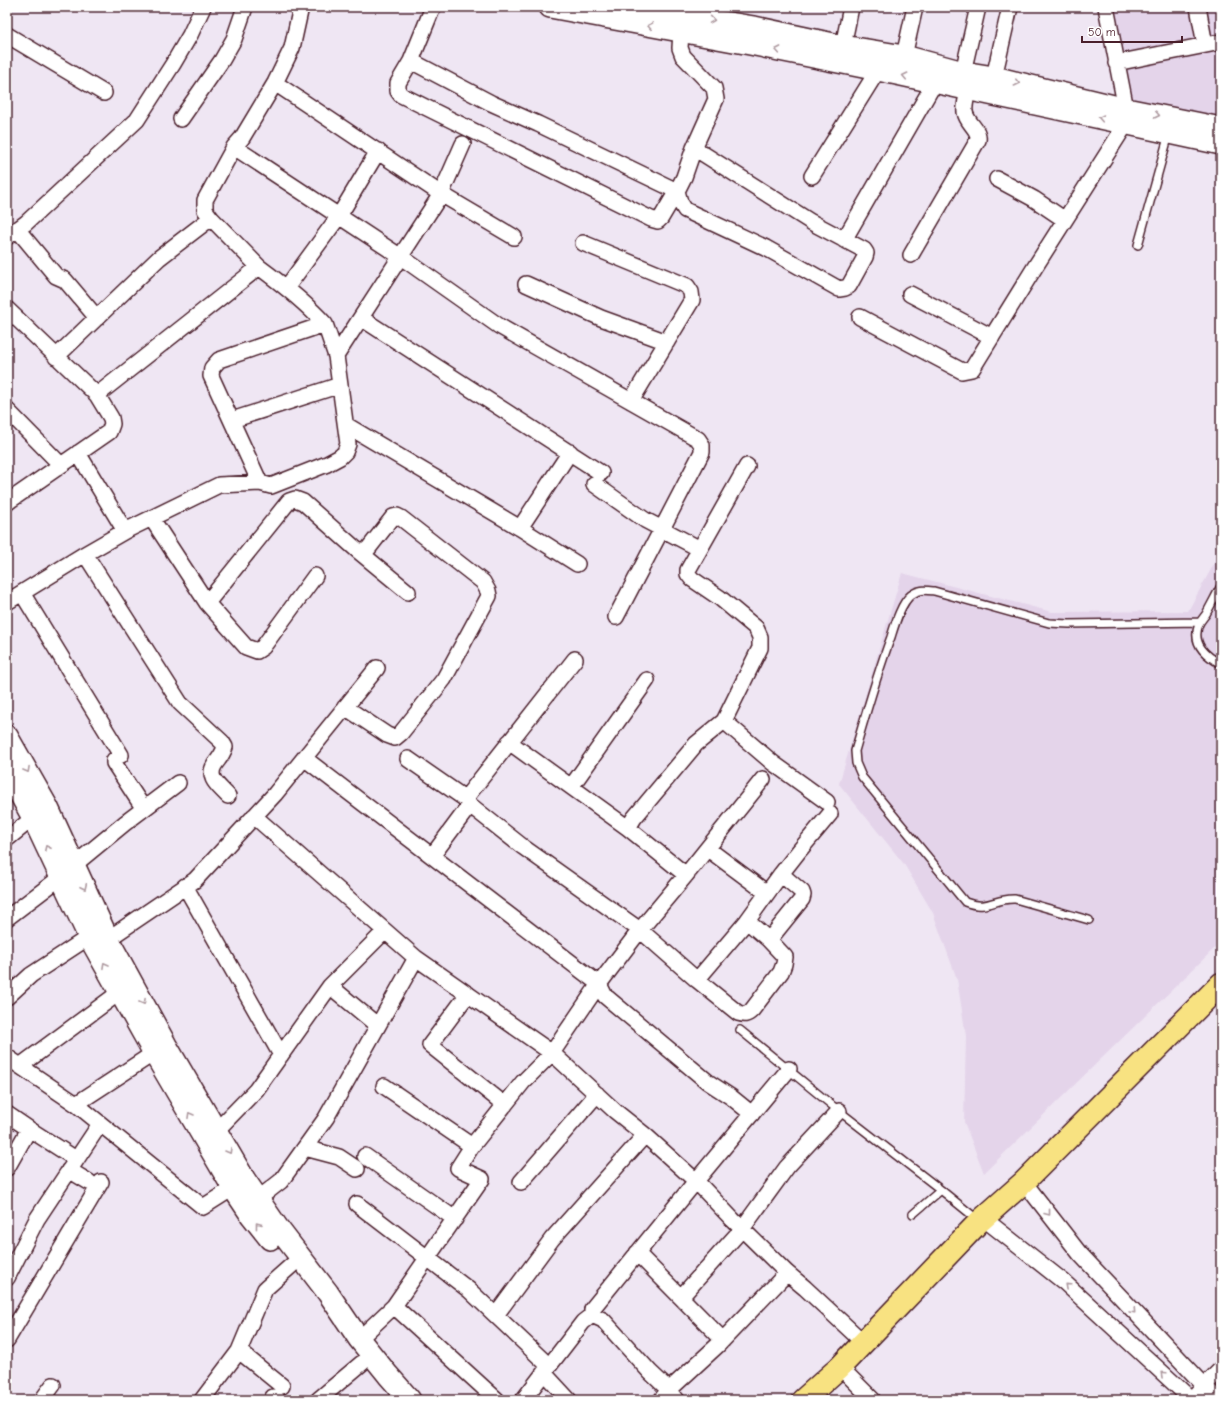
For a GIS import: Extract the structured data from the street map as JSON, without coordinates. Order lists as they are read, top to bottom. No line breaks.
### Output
{"scale_bar":"50 m"}
